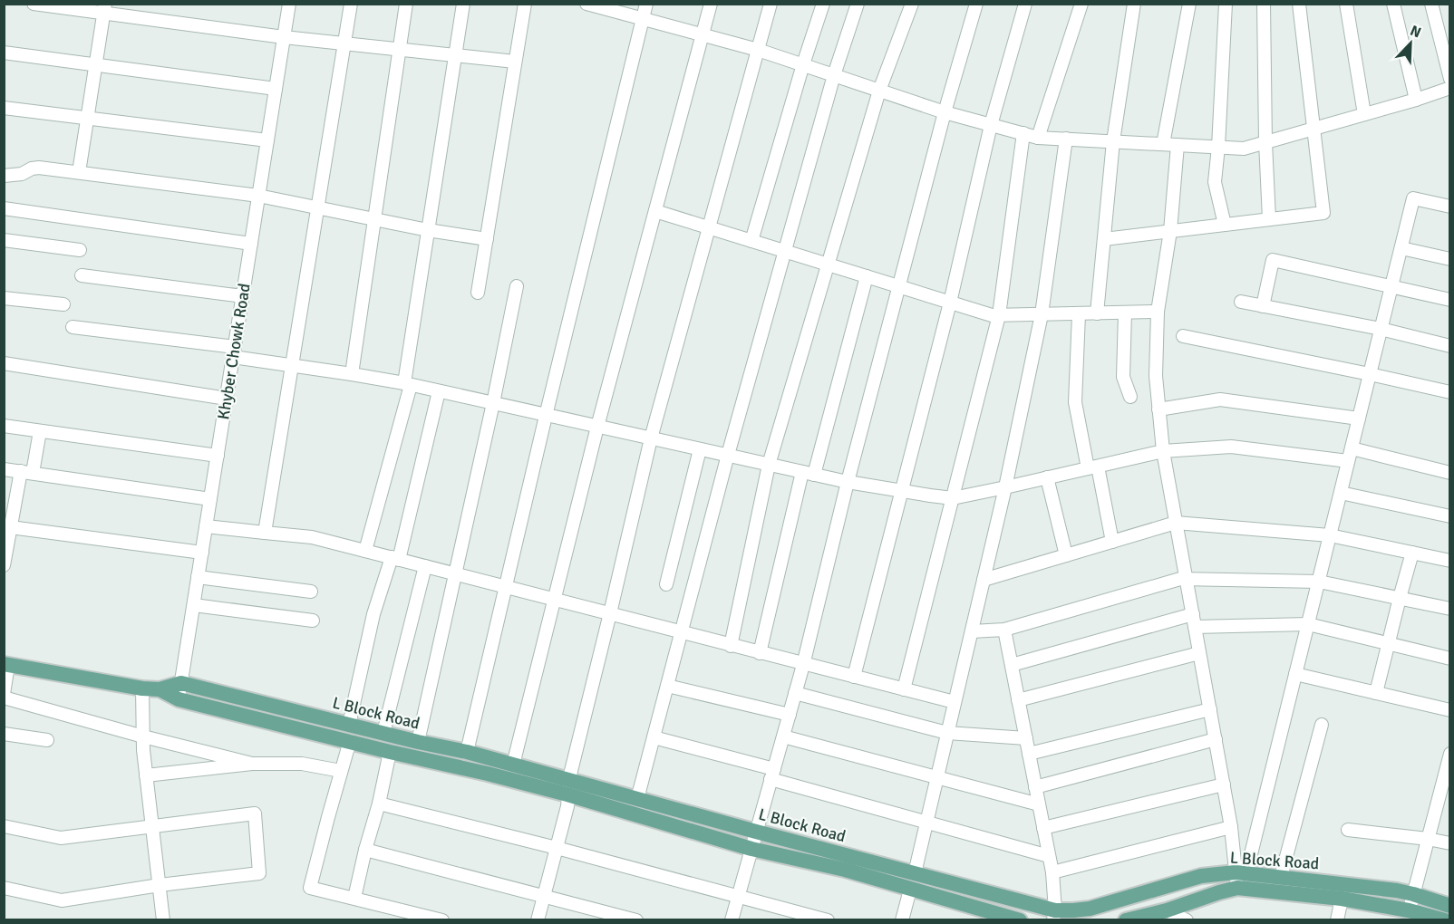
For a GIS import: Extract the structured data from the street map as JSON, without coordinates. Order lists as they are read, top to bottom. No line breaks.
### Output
{"streets":{"main road":["L Block Road"],"street":["Khyber Chowk Road"]},"crossings":[["Khyber Chowk Road","L Block Road"]],"north":"top right"}
